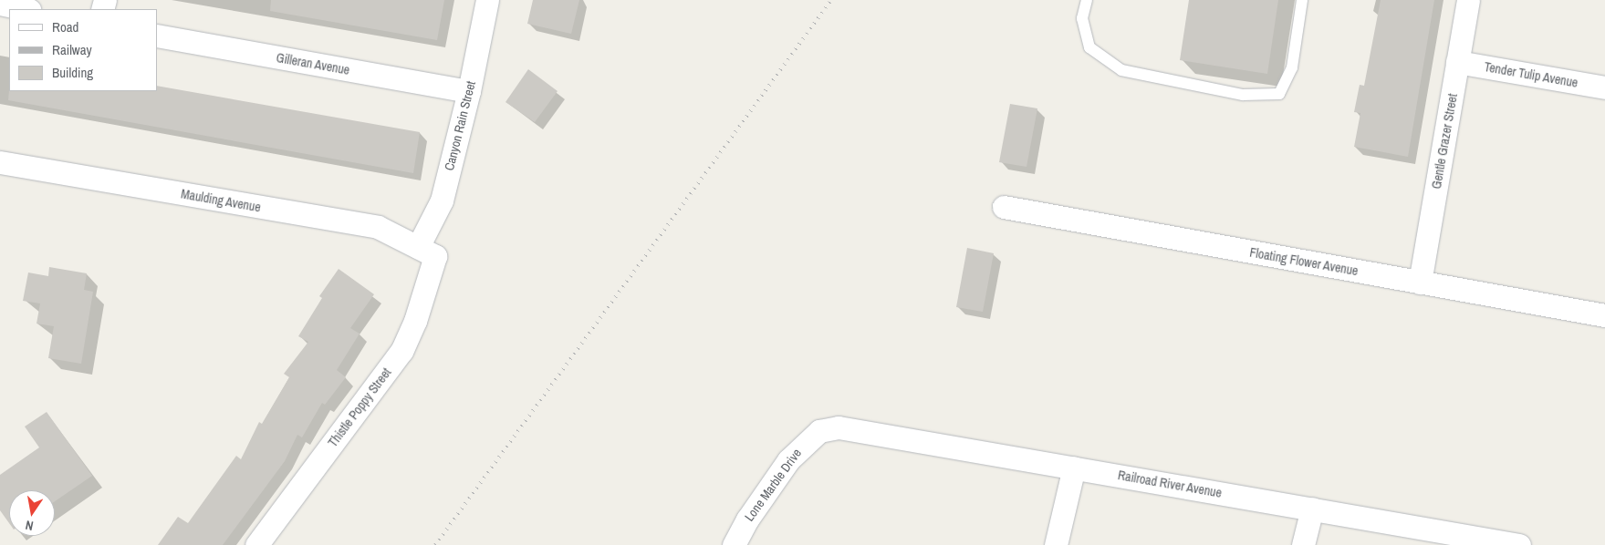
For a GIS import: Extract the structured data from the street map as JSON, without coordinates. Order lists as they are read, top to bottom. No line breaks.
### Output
{"streets":{"street":["Gilleran Avenue","Tender Tulip Avenue","Canyon Rain Street","Gentle Grazer Street","Maulding Avenue","Floating Flower Avenue","Thistle Poppy Street","Railroad River Avenue","Lone Marble Drive"]},"crossings":[["Gilleran Avenue","Canyon Rain Street"],["Tender Tulip Avenue","Gentle Grazer Street"],["Canyon Rain Street","Maulding Avenue"],["Canyon Rain Street","Thistle Poppy Street"],["Gentle Grazer Street","Floating Flower Avenue"],["Maulding Avenue","Thistle Poppy Street"],["Railroad River Avenue","Lone Marble Drive"]],"legend":["Road","Railway","Building"],"north":"bottom"}
